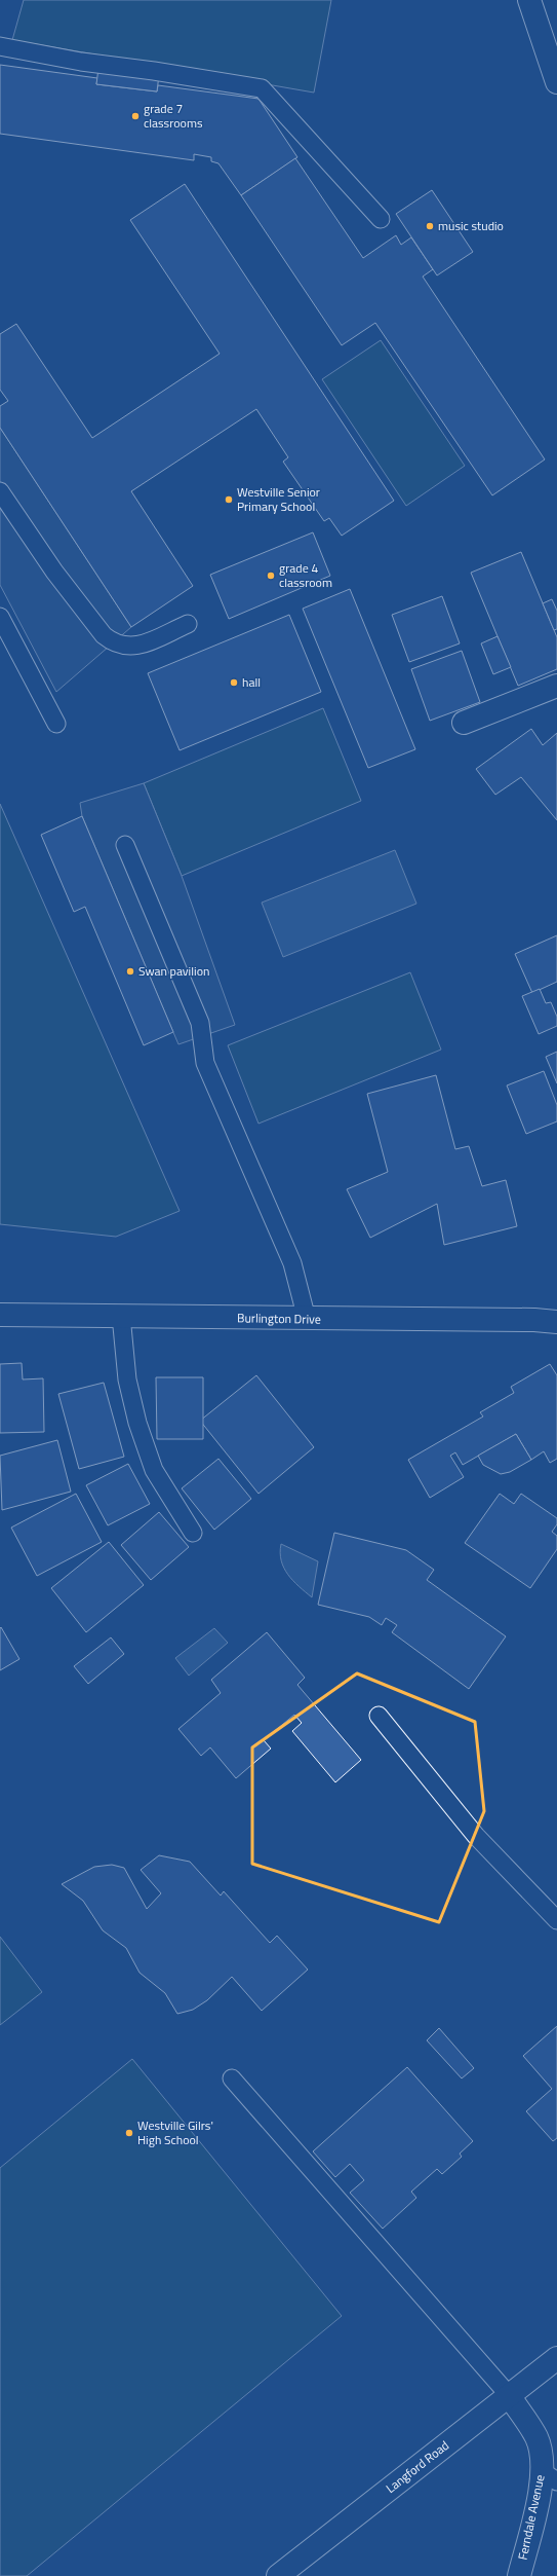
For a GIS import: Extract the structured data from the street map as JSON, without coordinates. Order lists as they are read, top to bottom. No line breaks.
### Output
{"streets":{"street":["Burlington Drive","Langford Road","Ferndale Avenue"]},"crossings":[["Langford Road","Ferndale Avenue"]],"places":["grade 7 classrooms","music studio","Westville Senior Primary School","grade 4 classroom","hall","Swan pavilion","Westville Gilrs' High School"]}
